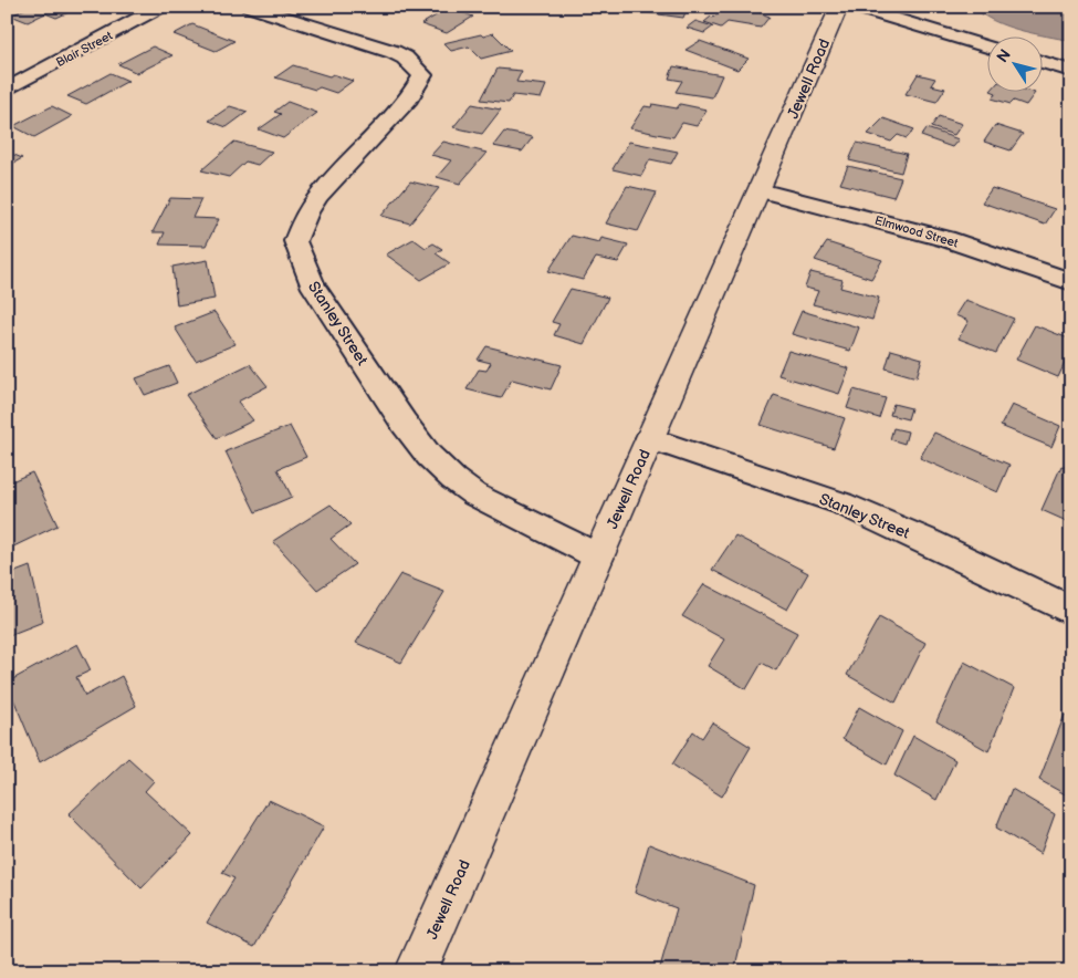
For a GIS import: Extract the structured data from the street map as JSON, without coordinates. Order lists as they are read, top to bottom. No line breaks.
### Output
{"streets":{"street":["Blair Street","Jewell Road","Elmwood Street","Stanley Street"]},"crossings":[["Jewell Road","Elmwood Street"],["Jewell Road","Stanley Street"]],"north":"top left"}
